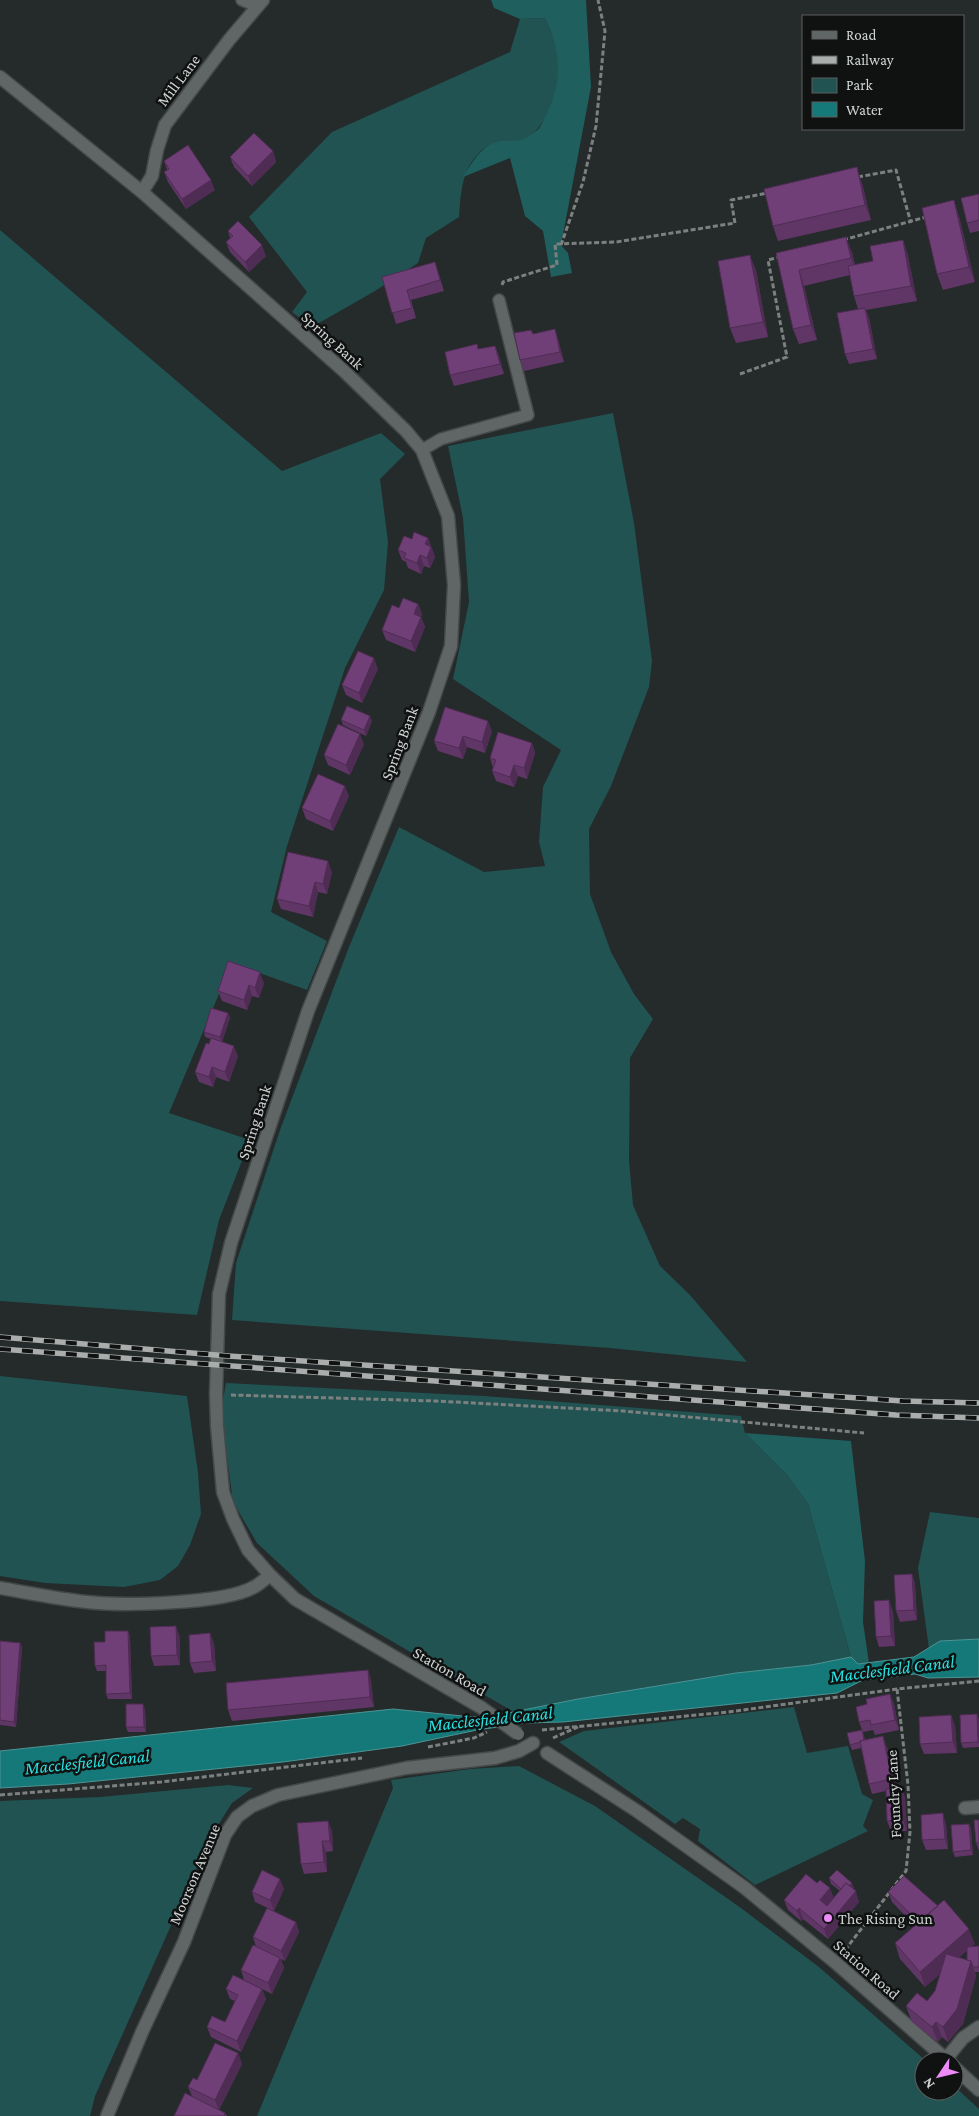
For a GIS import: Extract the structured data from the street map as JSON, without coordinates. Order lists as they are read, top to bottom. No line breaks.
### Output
{"streets":{"street":["Mill Lane","Spring Bank","Station Road","Moorson Avenue"],"path":["Foundry Lane"]},"crossings":[["Mill Lane","Spring Bank"],["Spring Bank","Station Road"],["Station Road","Foundry Lane"],["Station Road","Moorson Avenue"]],"water":["Macclesfield Canal"],"places":["The Rising Sun"],"legend":["Road","Railway","Park","Water"],"north":"bottom left"}
